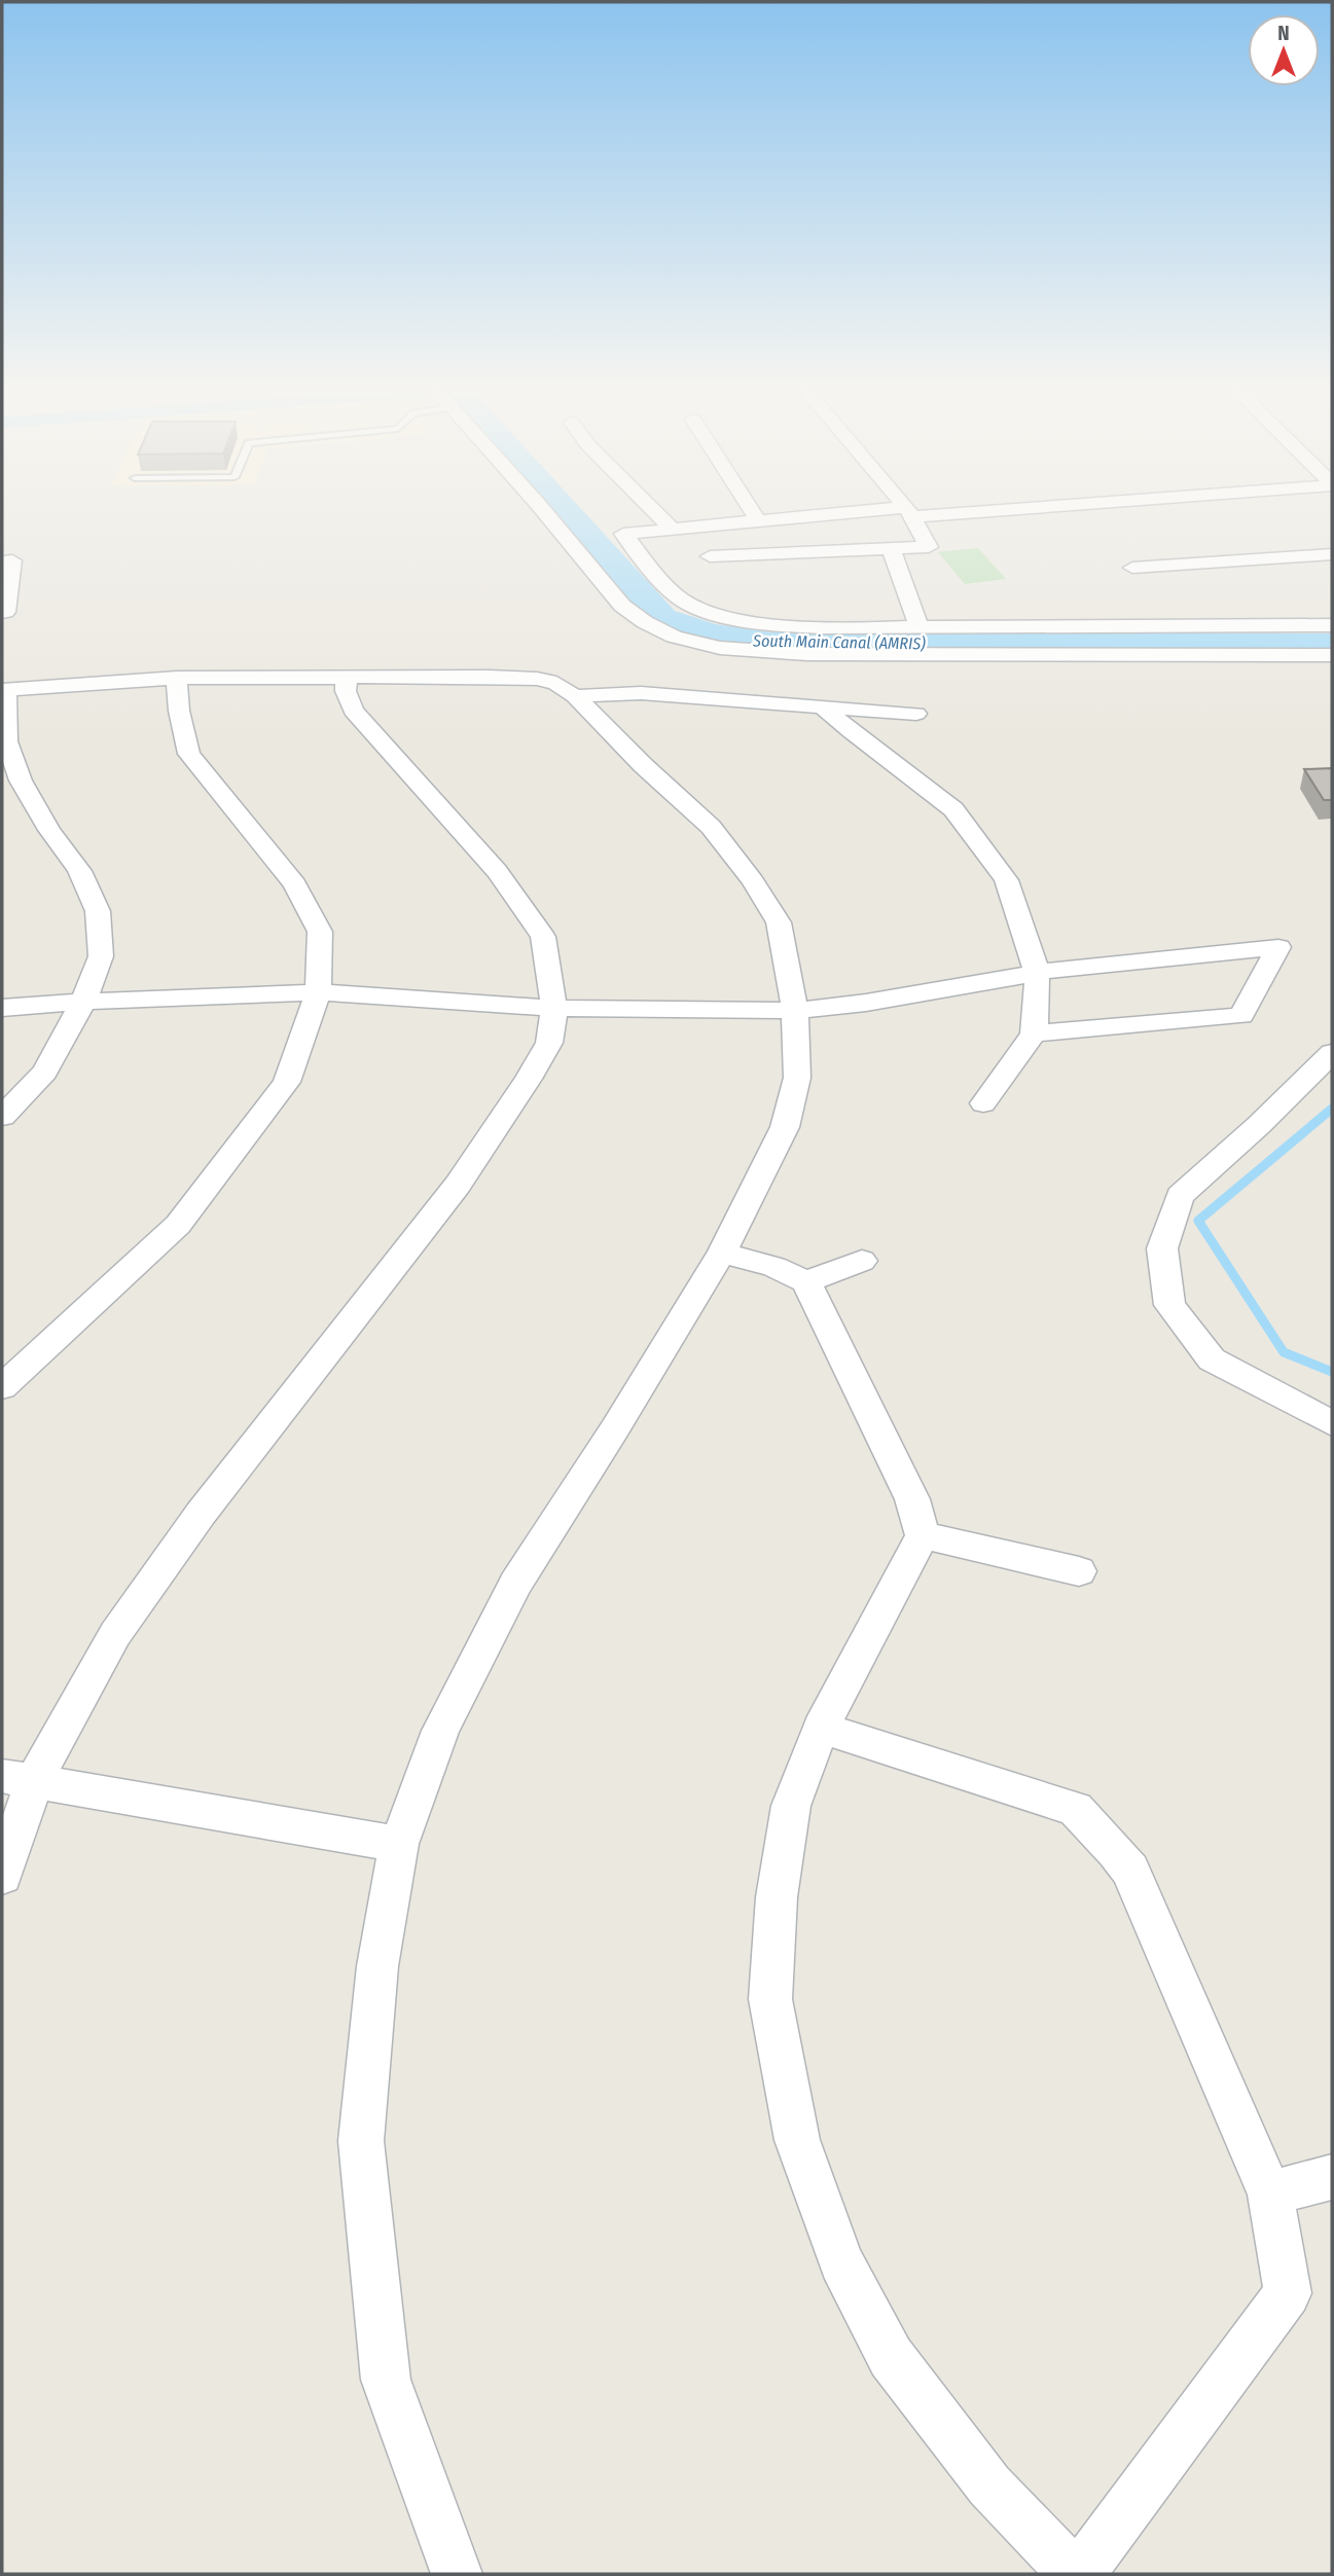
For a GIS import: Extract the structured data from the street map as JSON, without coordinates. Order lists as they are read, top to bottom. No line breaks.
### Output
{"water":["South Main Canal (AMRIS)"],"north":"top"}
